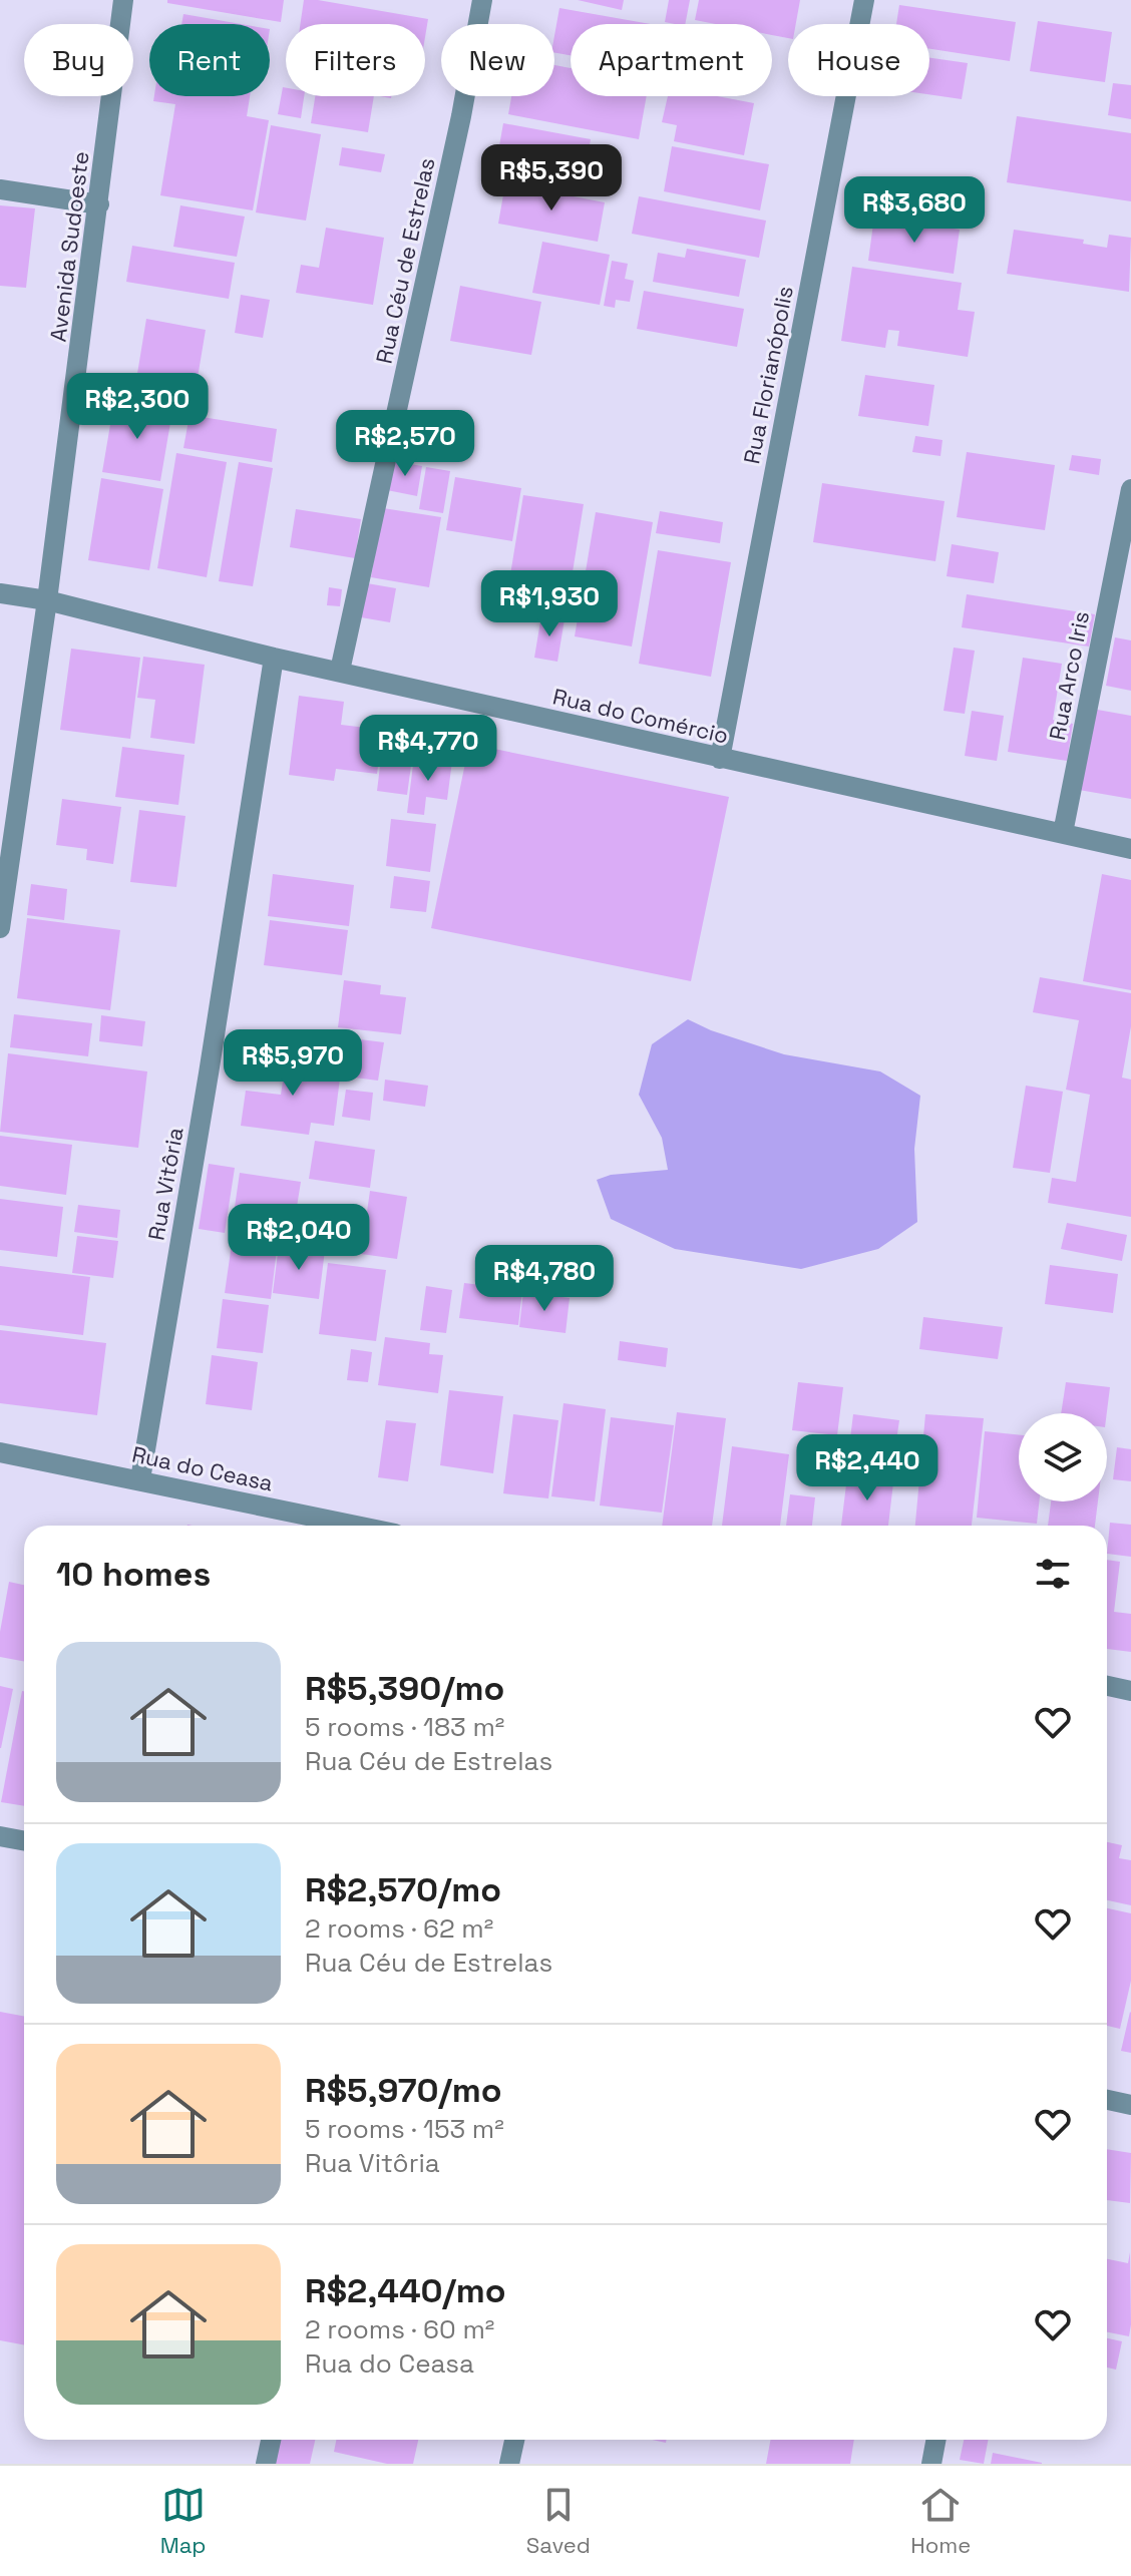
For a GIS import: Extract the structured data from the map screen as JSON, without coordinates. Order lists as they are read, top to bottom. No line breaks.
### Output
{"streets":{"street":["Avenida Sudoeste","Rua Céu de Estrelas","Rua Florianópolis","Rua Arco Iris","Rua do Comércio","Rua Vitôria","Rua do Ceasa"]},"crossings":[["Avenida Sudoeste","Rua do Comércio"],["Rua Céu de Estrelas","Rua do Comércio"],["Rua Florianópolis","Rua do Comércio"],["Rua Arco Iris","Rua do Comércio"],["Rua do Comércio","Rua Vitôria"],["Rua Vitôria","Rua do Ceasa"]],"page":{"chip":["Buy","Rent","Filters","New","Apartment","House"],"price":["R$5,390","R$3,680","R$2,300","R$2,570","R$1,930","R$4,770","R$5,970","R$2,040","R$4,780","R$2,440"],"heading":"10 homes","list":[{"name":"R$5,390/mo","note":"5 rooms · 183 m² · Rua Céu de Estrelas"},{"name":"R$2,570/mo","note":"2 rooms · 62 m² · Rua Céu de Estrelas"},{"name":"R$5,970/mo","note":"5 rooms · 153 m² · Rua Vitôria"},{"name":"R$2,440/mo","note":"2 rooms · 60 m² · Rua do Ceasa"}],"tabs":["Map","Saved","Home"]}}
